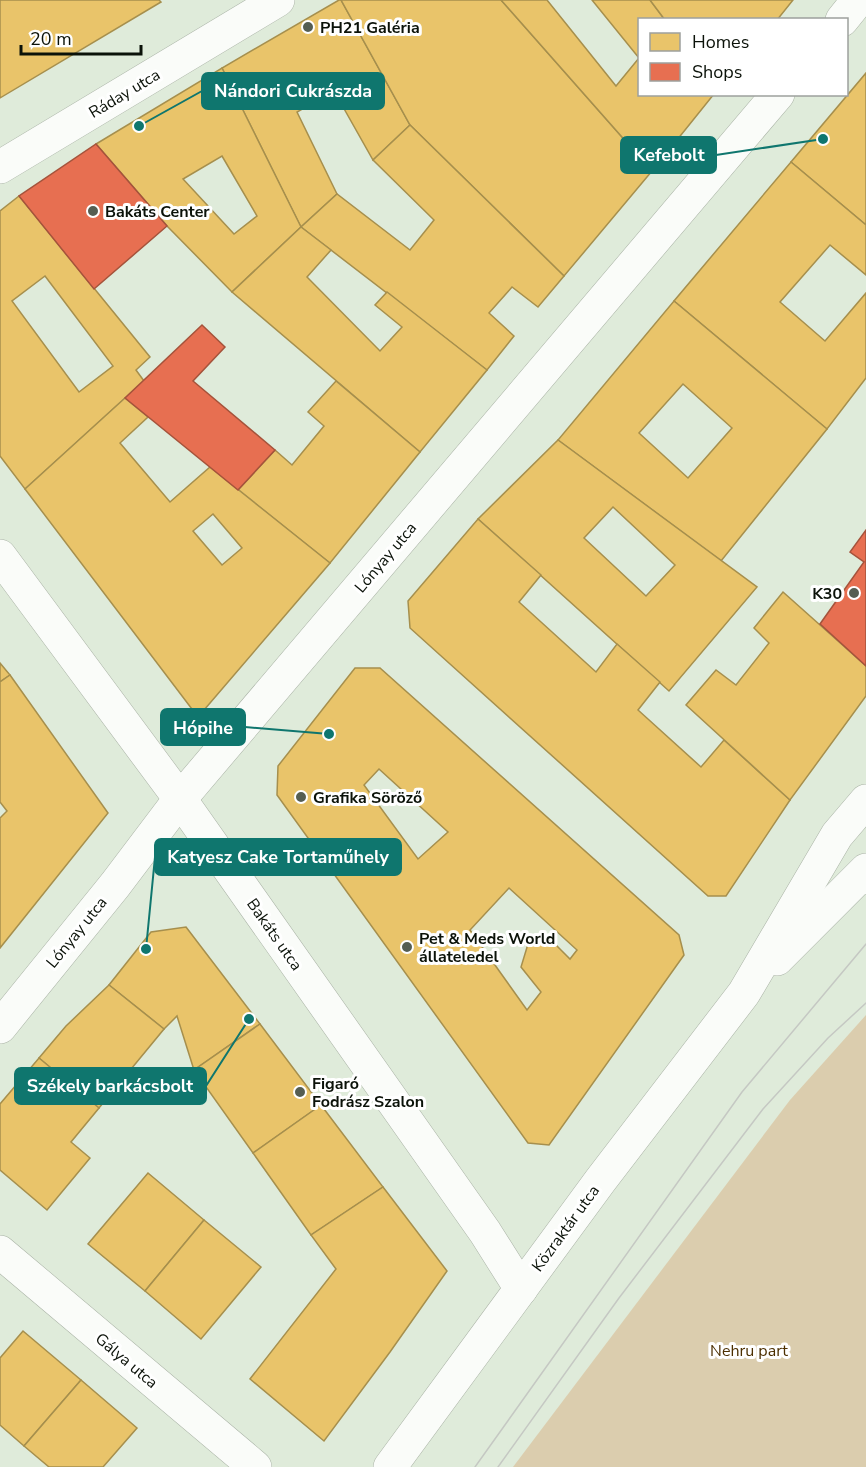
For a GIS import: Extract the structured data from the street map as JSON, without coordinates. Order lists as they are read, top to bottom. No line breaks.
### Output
{"streets":{"street":["Ráday utca","Lónyay utca","Bakáts utca","Közraktár utca","Gálya utca"]},"crossings":[["Lónyay utca","Bakáts utca"],["Bakáts utca","Közraktár utca"]],"parks":["Nehru part"],"places":["PH21 Galéria","Nándori Cukrászda","Kefebolt","Bakáts Center","K30","Hópihe","Grafika Söröző","Pet & Meds World állateledel","Katyesz Cake Tortaműhely","Székely barkácsbolt","Figaró Fodrász Szalon"],"legend":["Homes","Shops"],"scale_bar":"20 m"}
